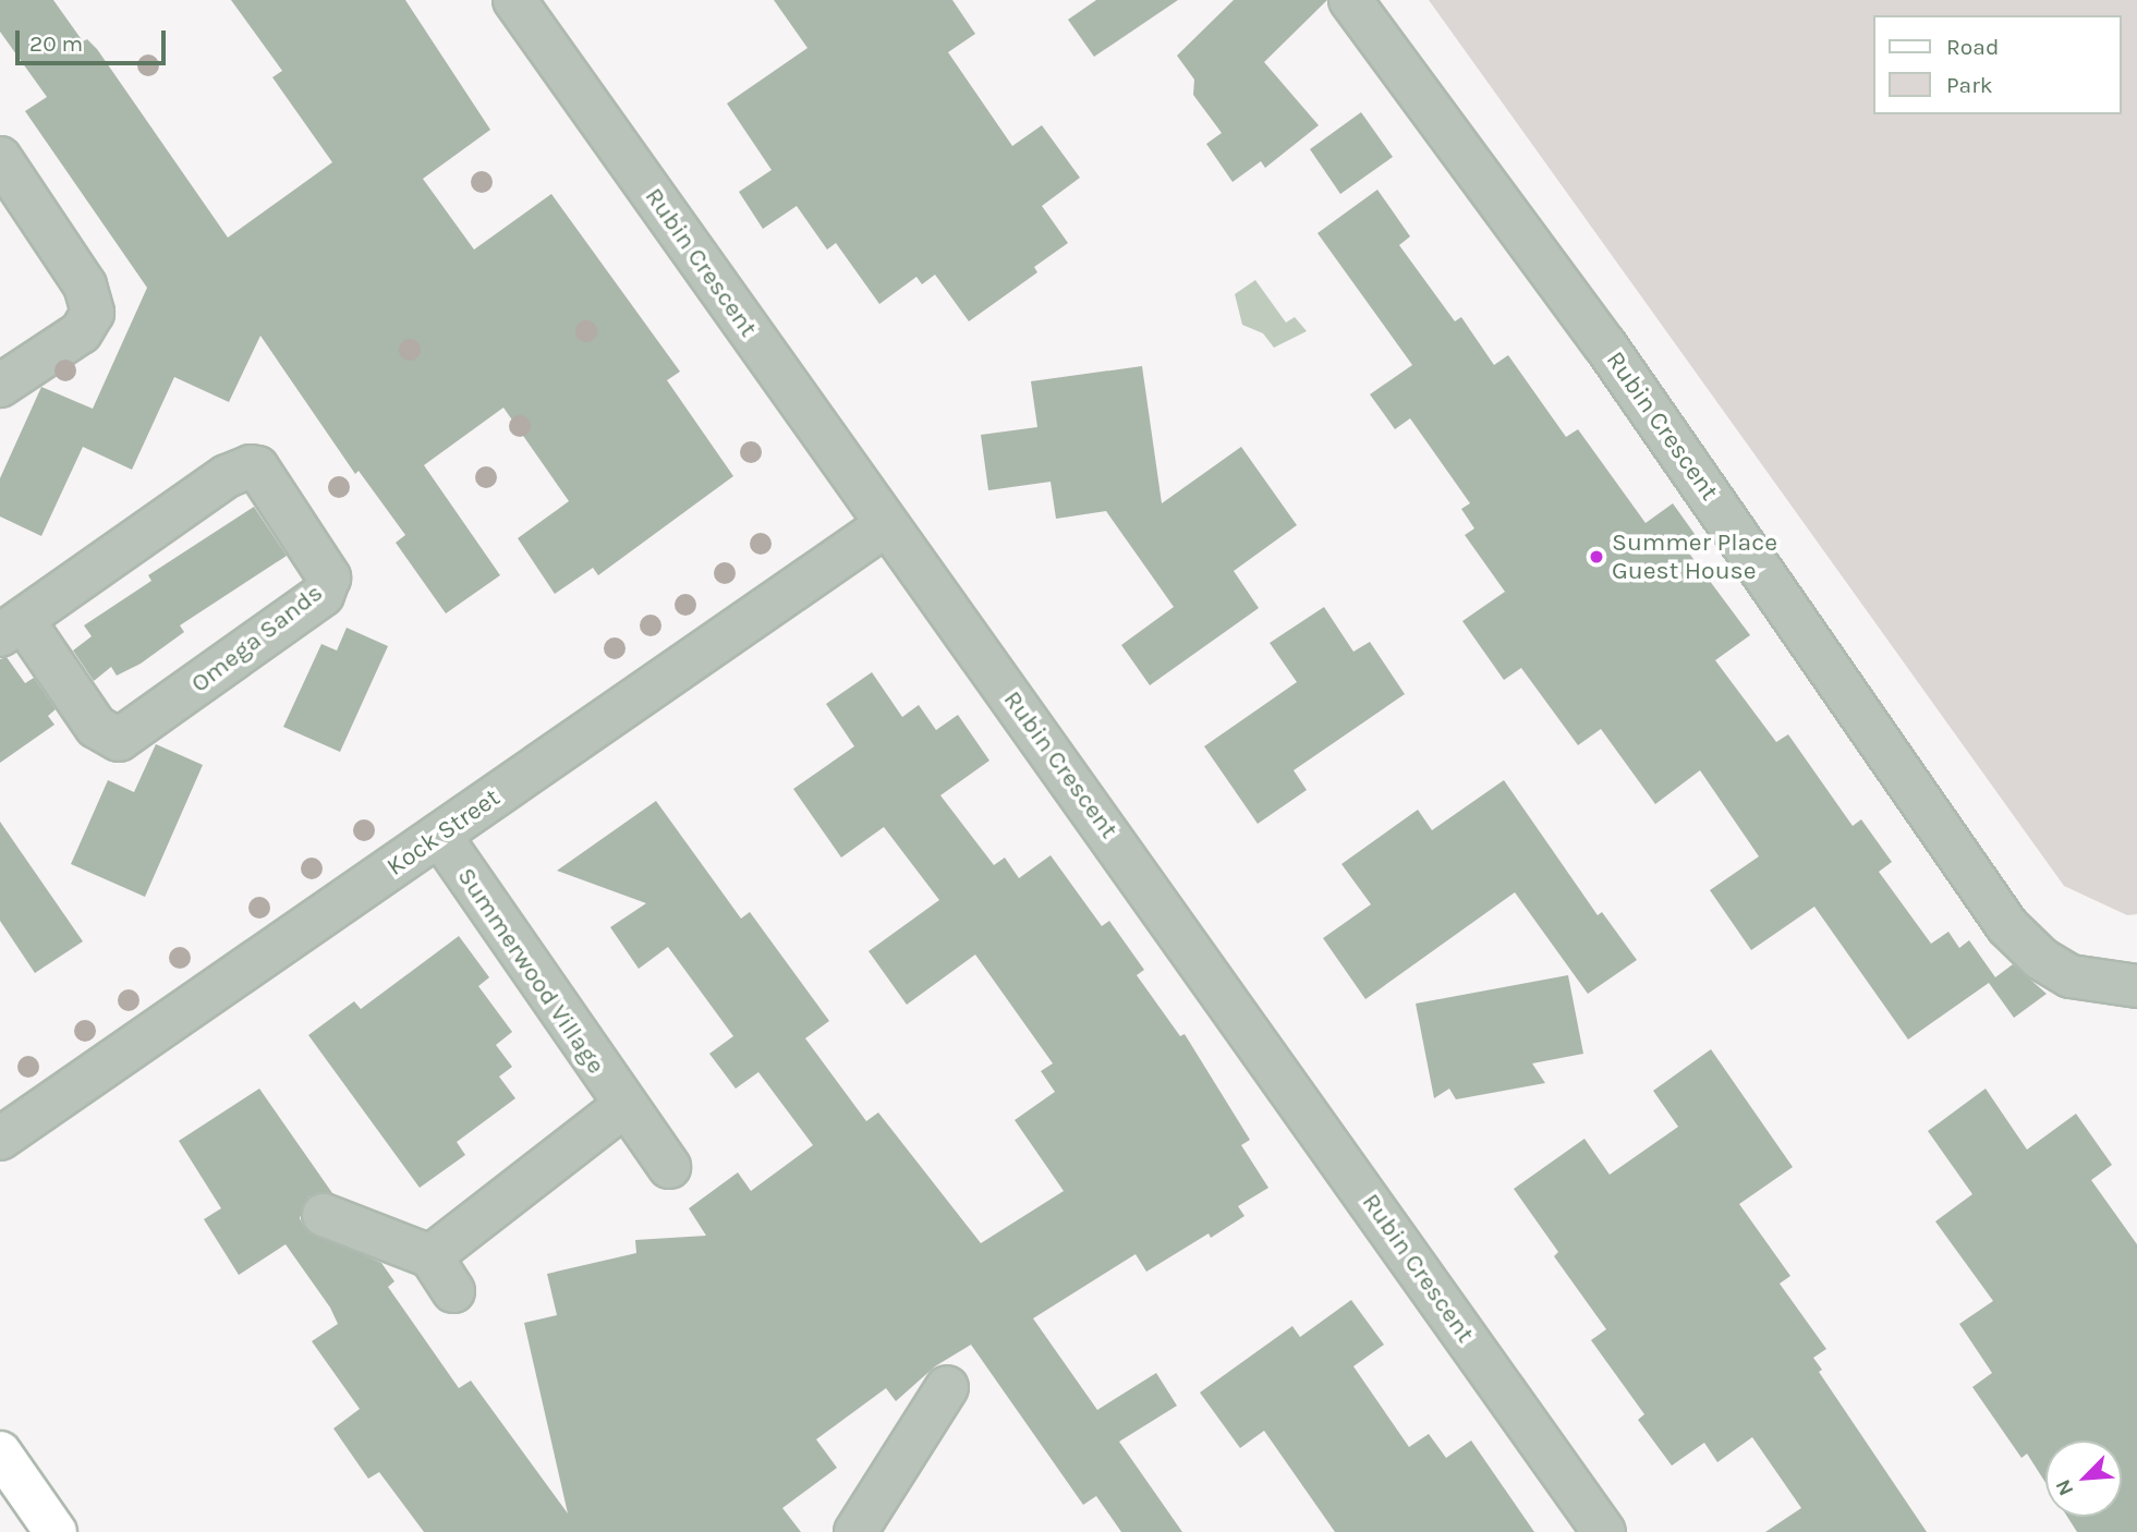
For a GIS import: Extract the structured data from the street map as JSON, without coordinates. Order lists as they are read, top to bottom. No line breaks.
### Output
{"streets":{"street":["Rubin Crescent","Omega Sands","Kock Street","Summerwood Village"]},"crossings":[["Rubin Crescent","Kock Street"],["Kock Street","Summerwood Village"]],"places":["Summer Place Guest House"],"legend":["Road","Park"],"scale_bar":"20 m","north":"bottom left"}
